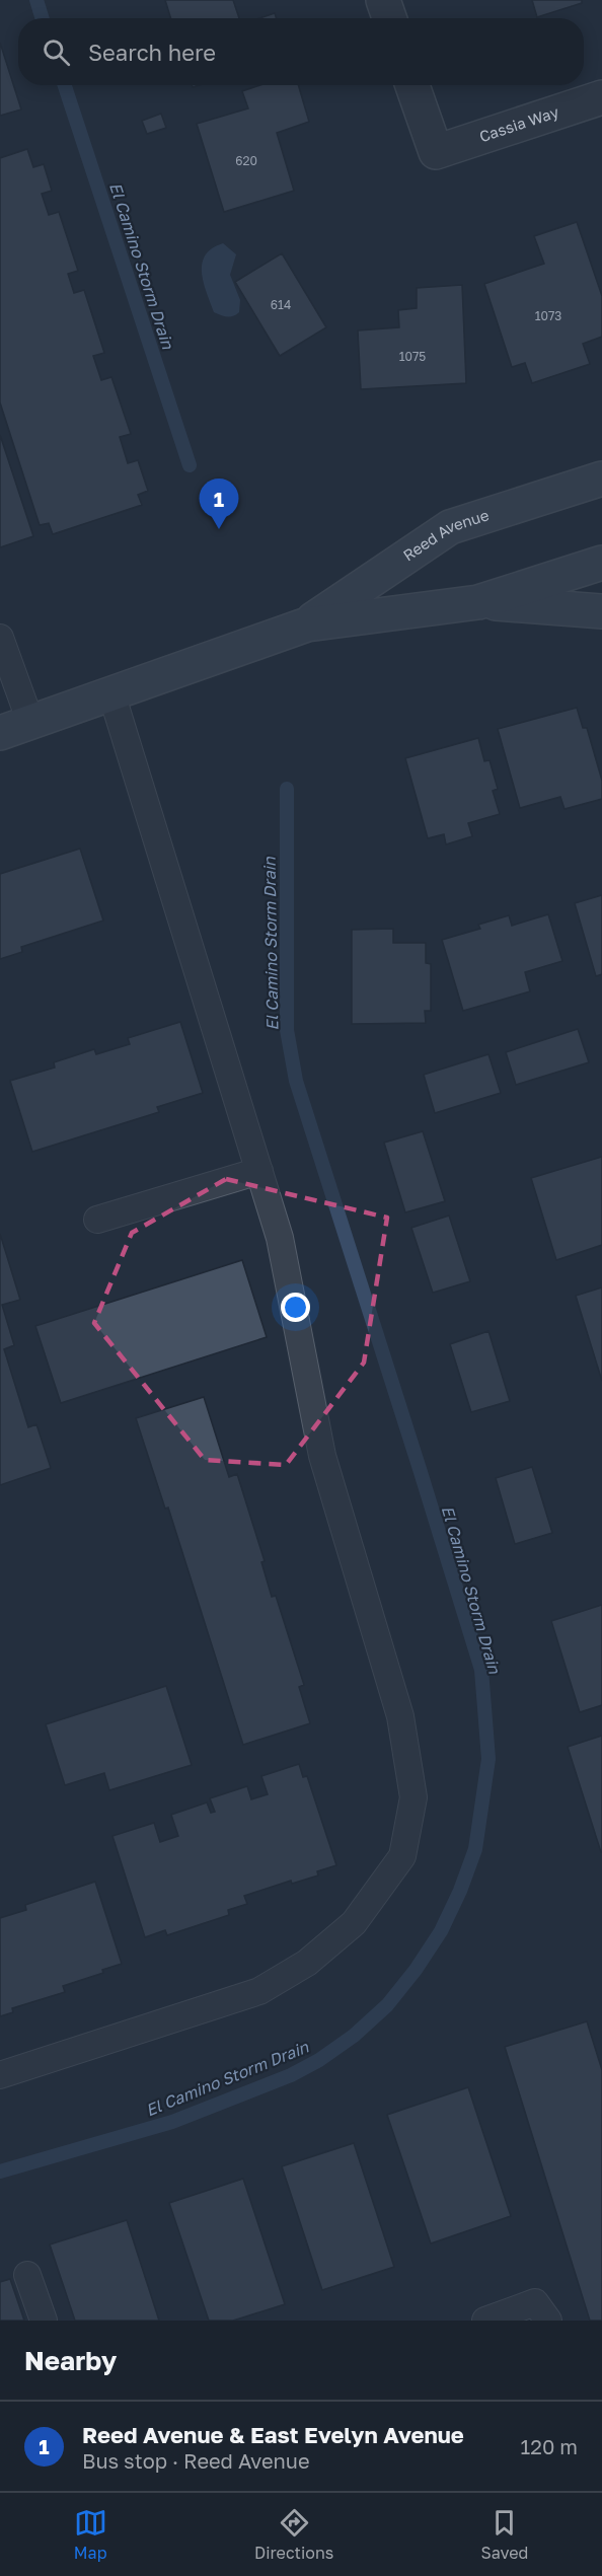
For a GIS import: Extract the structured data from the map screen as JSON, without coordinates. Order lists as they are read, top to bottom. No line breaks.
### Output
{"streets":{"main road":["Reed Avenue"],"street":["Cassia Way"]},"water":["El Camino Storm Drain"],"house_numbers":["620","614","1073","1075"],"page":{"search":"Search here","pins":"1","heading":"Nearby","list":[{"mark":"1","name":"Reed Avenue & East Evelyn Avenue","note":"Bus stop · Reed Avenue","value":"120 m"}],"nav":["Map","Directions","Saved"]}}
